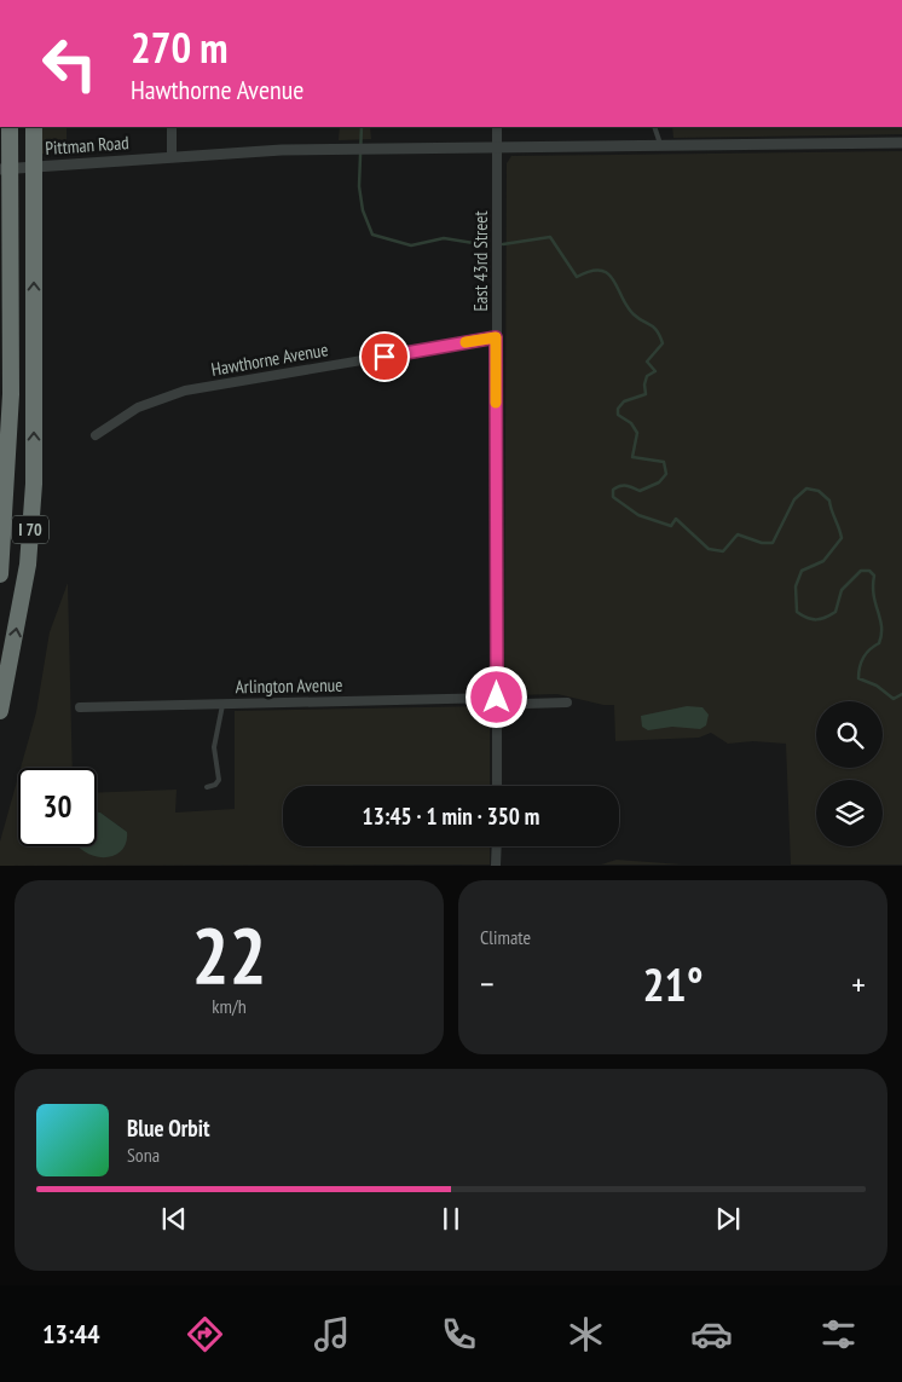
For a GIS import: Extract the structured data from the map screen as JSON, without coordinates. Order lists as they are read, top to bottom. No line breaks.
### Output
{"streets":{"highway":["I 70"],"street":["Pittman Road","East 43rd Street","Hawthorne Avenue","Arlington Avenue"]},"crossings":[["Pittman Road","East 43rd Street"],["East 43rd Street","Hawthorne Avenue"],["East 43rd Street","Arlington Avenue"]],"page":{"turn":["270 m","Hawthorne Avenue"],"limit":"30","trip":"13:45 · 1 min · 350 m","tile":[["22","km/h"],"Climate"],"heat":["−","21°","+"],"song":["Blue Orbit","Sona"],"tabs":"13:44"}}
